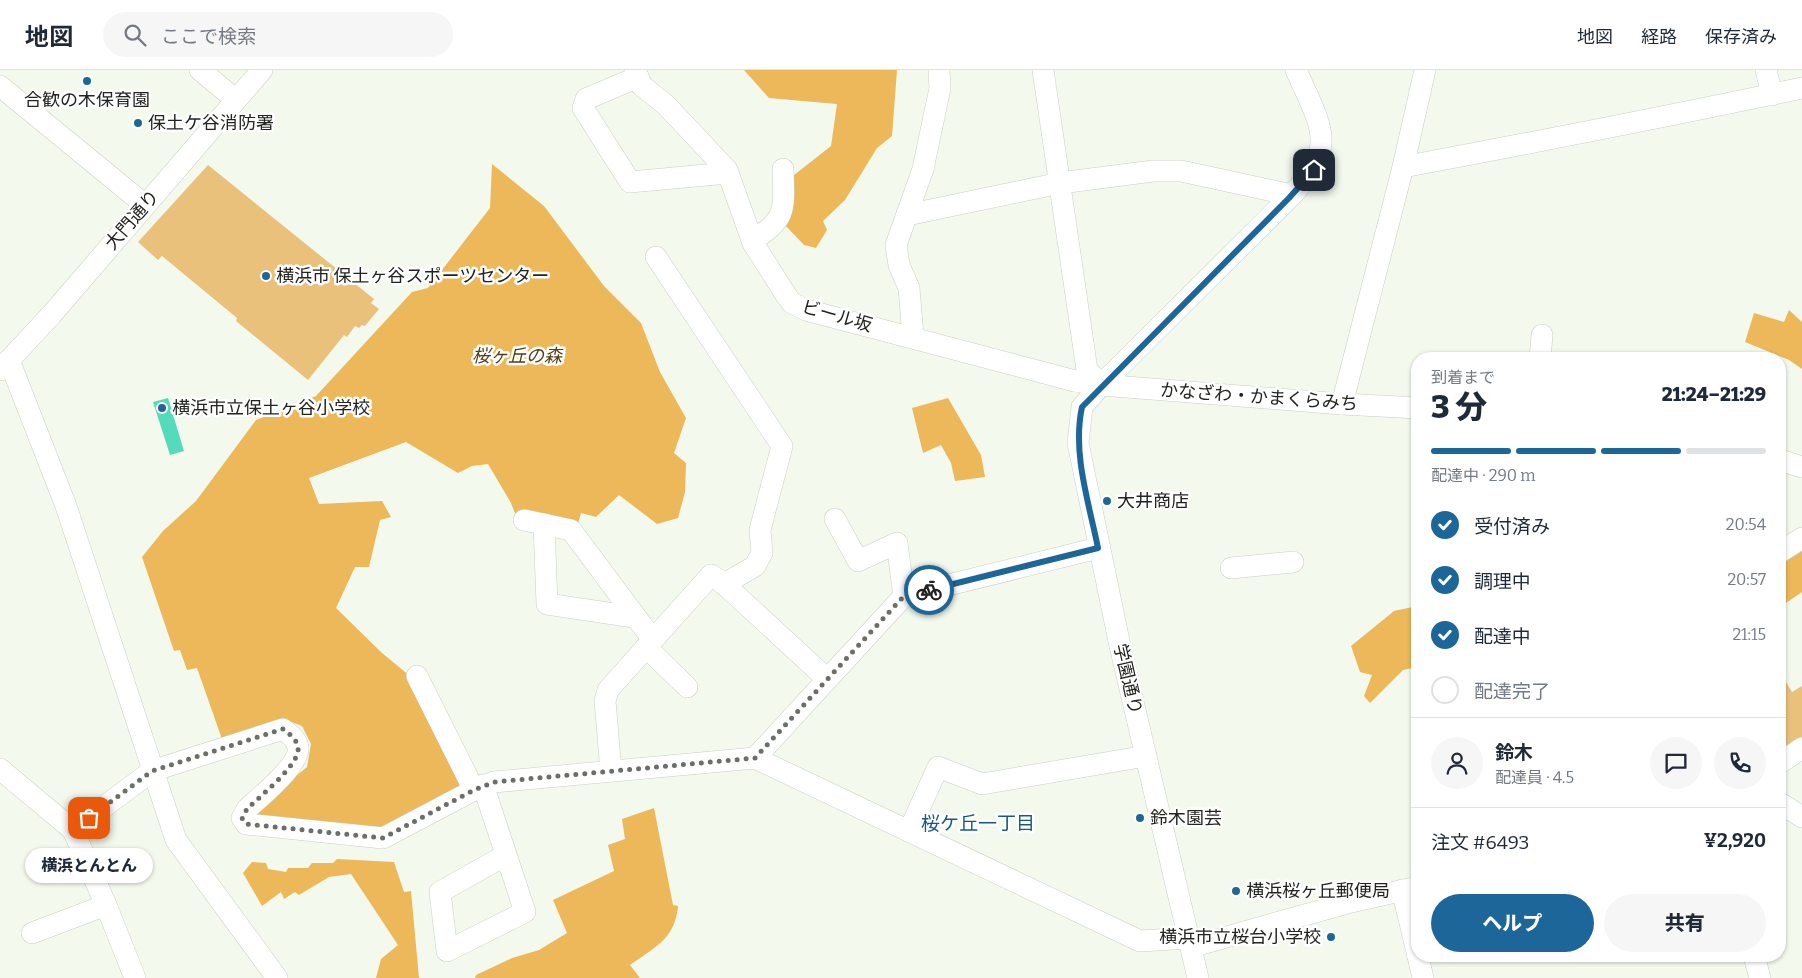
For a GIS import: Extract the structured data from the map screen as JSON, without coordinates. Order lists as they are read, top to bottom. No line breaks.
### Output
{"streets":{"street":["大門通り","ビール坂","かなざわ・かまくらみち","学園通り"]},"crossings":[["ビール坂","かなざわ・かまくらみち"],["ビール坂","学園通り"],["かなざわ・かまくらみち","学園通り"]],"districts":["桜ケ丘一丁目"],"parks":["桜ヶ丘の森"],"places":["合歓の木保育園","保土ケ谷消防署","横浜市 保土ヶ谷スポーツセンター","横浜市立保土ヶ谷小学校","大井商店","横浜とんとん","鈴木園芸","横浜桜ヶ丘郵便局","横浜市立桜台小学校"],"page":{"header":"地図","search":"ここで検索","nav":["地図","経路","保存済み"],"heading":["3 分","到着まで","21:24–21:29"],"panel":["鈴木","配達員 · 4.5","注文 #6493","¥2,920"],"bar":"配達中 · 290 m","list":[["受付済み","20:54"],["調理中","20:57"],["配達中","21:15"],"配達完了"],"bubble":"横浜とんとん","buttons":["ヘルプ","共有"]}}
